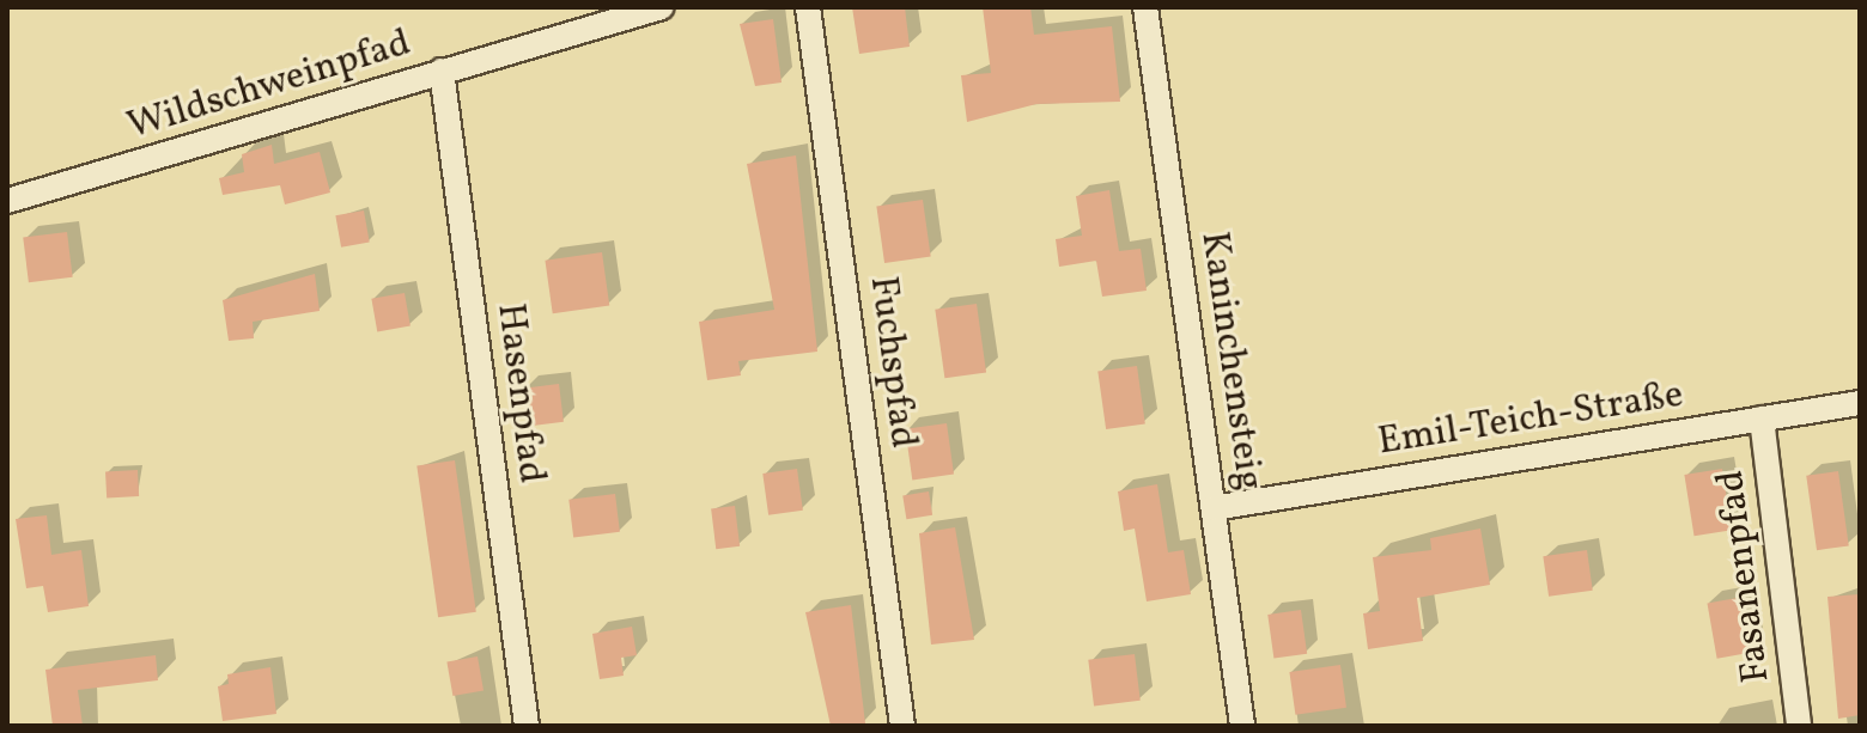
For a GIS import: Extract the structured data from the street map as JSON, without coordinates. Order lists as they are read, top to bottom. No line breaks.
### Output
{"streets":{"street":["Wildschweinpfad","Kaninchensteig","Fuchspfad","Hasenpfad","Emil-Teich-Straße","Fasanenpfad"]},"crossings":[["Wildschweinpfad","Hasenpfad"],["Kaninchensteig","Emil-Teich-Straße"],["Emil-Teich-Straße","Fasanenpfad"]]}
